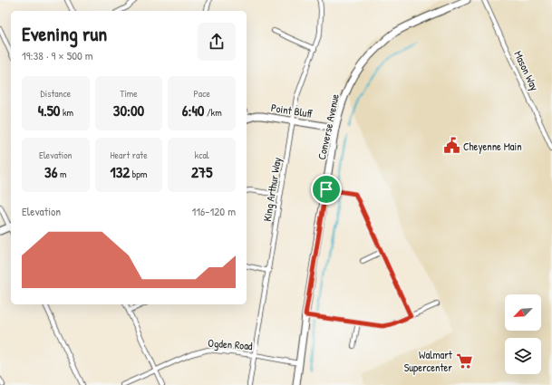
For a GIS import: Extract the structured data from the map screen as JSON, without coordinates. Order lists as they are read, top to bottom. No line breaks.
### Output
{"streets":{"main road":["Point Bluff","Converse Avenue"],"street":["Mason Way","King Arthur Way","Ogden Road"]},"crossings":[["Point Bluff","Converse Avenue"],["Point Bluff","King Arthur Way"],["Converse Avenue","Ogden Road"],["King Arthur Way","Ogden Road"]],"places":{"public building":["Cheyenne Main"],"supermarket":["Walmart Supercenter"]},"north":"bottom left","page":{"heading":["Evening run","19:38 · 9 × 500 m"],"stats":[["Distance","4.50 km"],["Time","30:00"],["Pace","6:40 /km"],["Elevation","36 m"],["Heart rate","132 bpm"],["kcal","275"]],"chart":["Elevation","116–120 m"]}}
